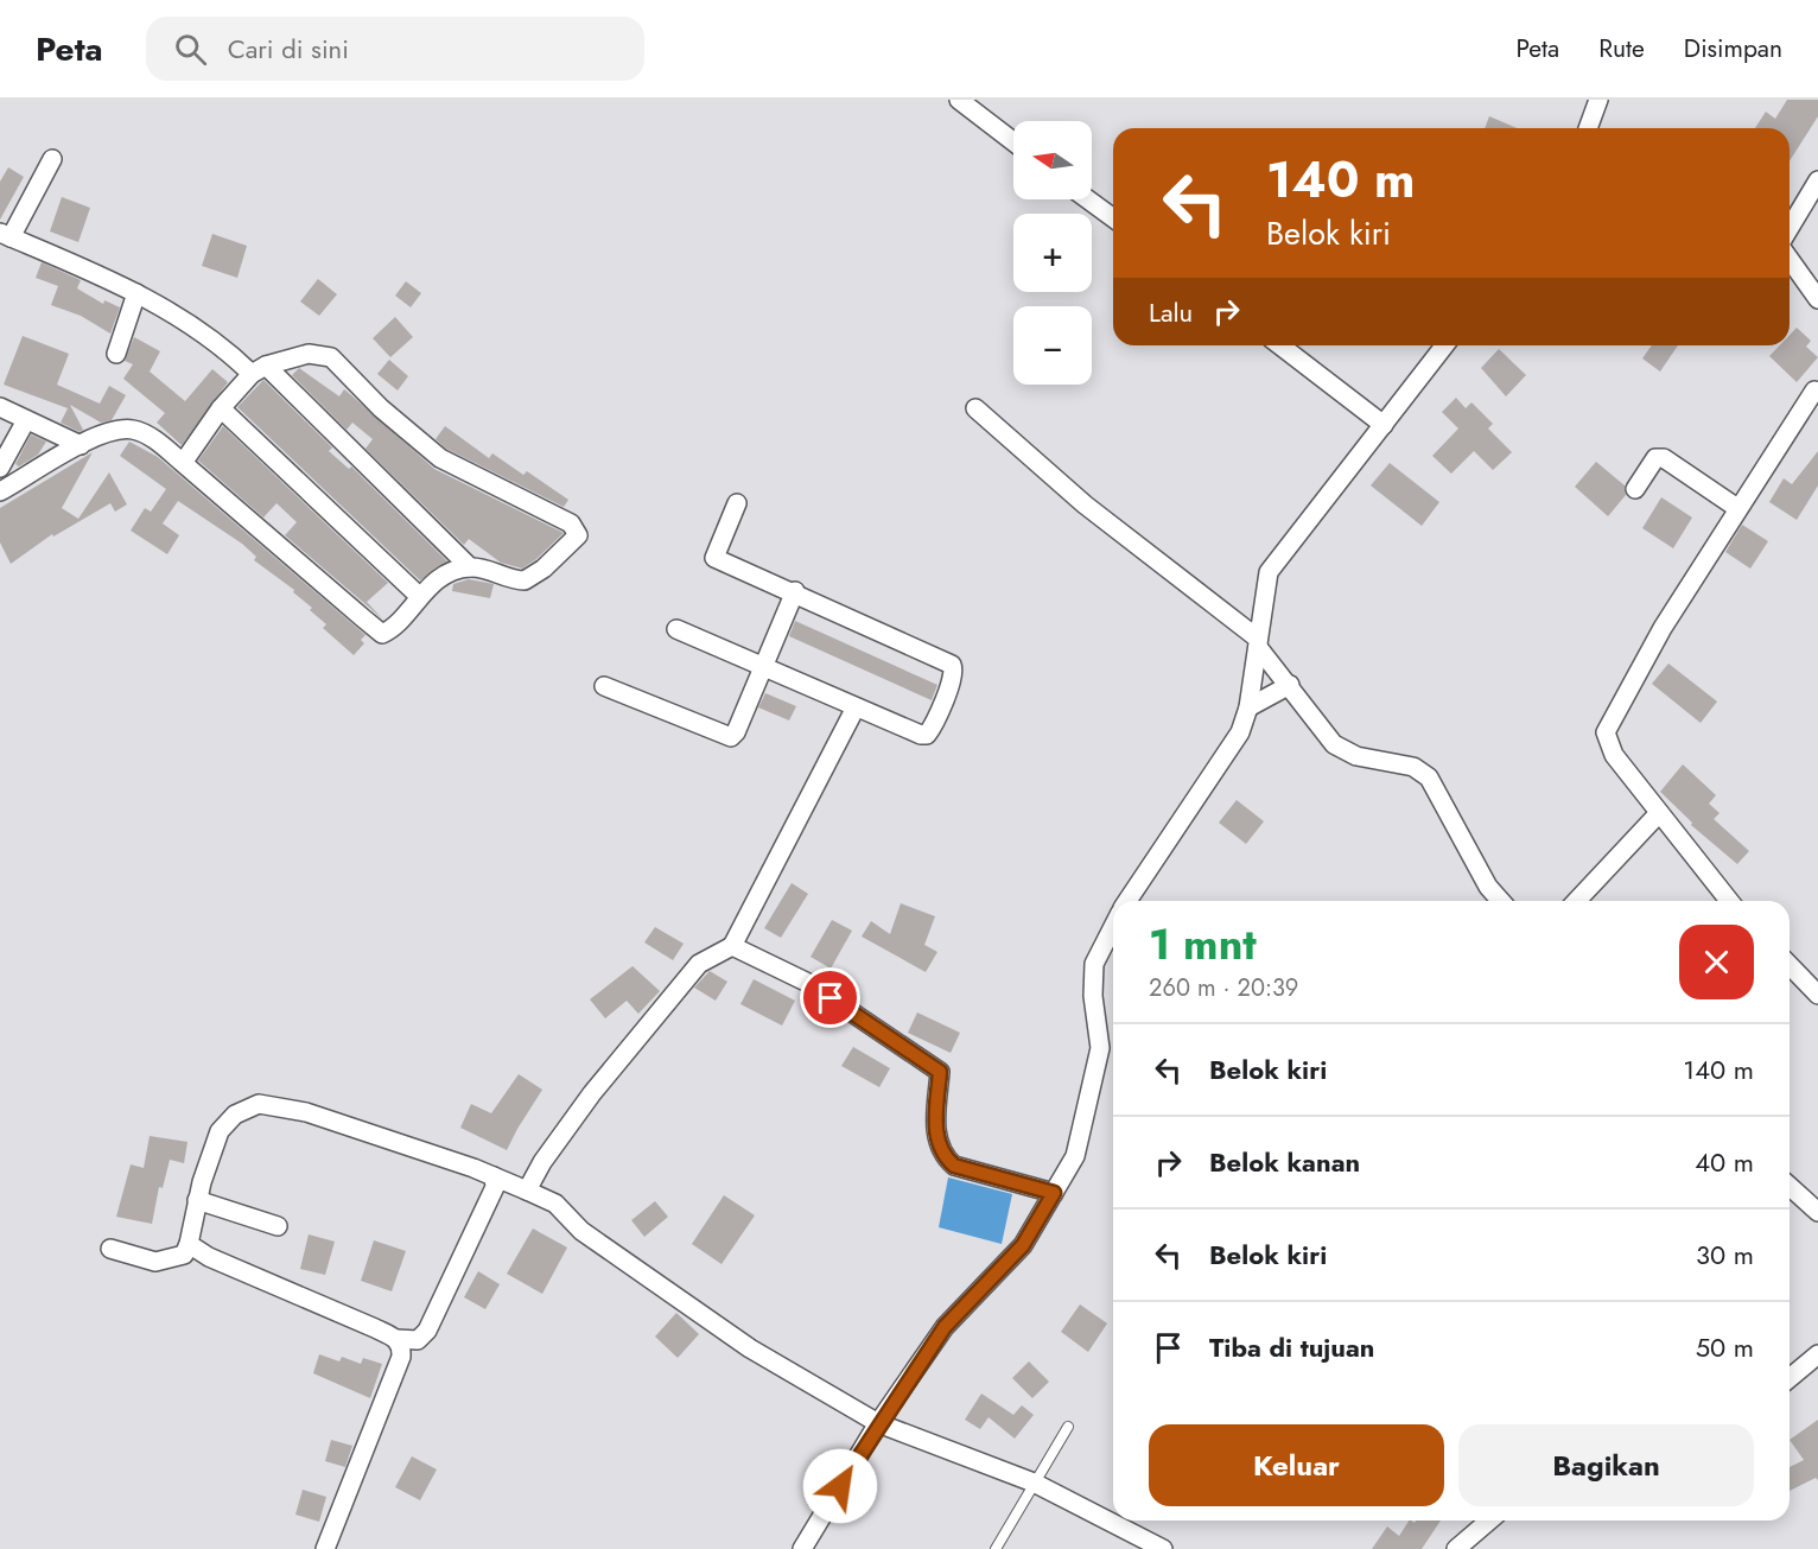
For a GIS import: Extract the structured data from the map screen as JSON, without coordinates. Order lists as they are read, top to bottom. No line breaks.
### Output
{"north":"left","page":{"header":"Peta","search":"Cari di sini","nav":["Peta","Rute","Disimpan"],"map_buttons":["+","−"],"turn":["140 m","Belok kiri"],"then":"Lalu","heading":["1 mnt","260 m · 20:39"],"list":[{"name":"Belok kiri","value":"140 m"},{"name":"Belok kanan","value":"40 m"},{"name":"Belok kiri","value":"30 m"},{"name":"Tiba di tujuan","value":"50 m"}],"buttons":["Keluar","Bagikan"]}}
